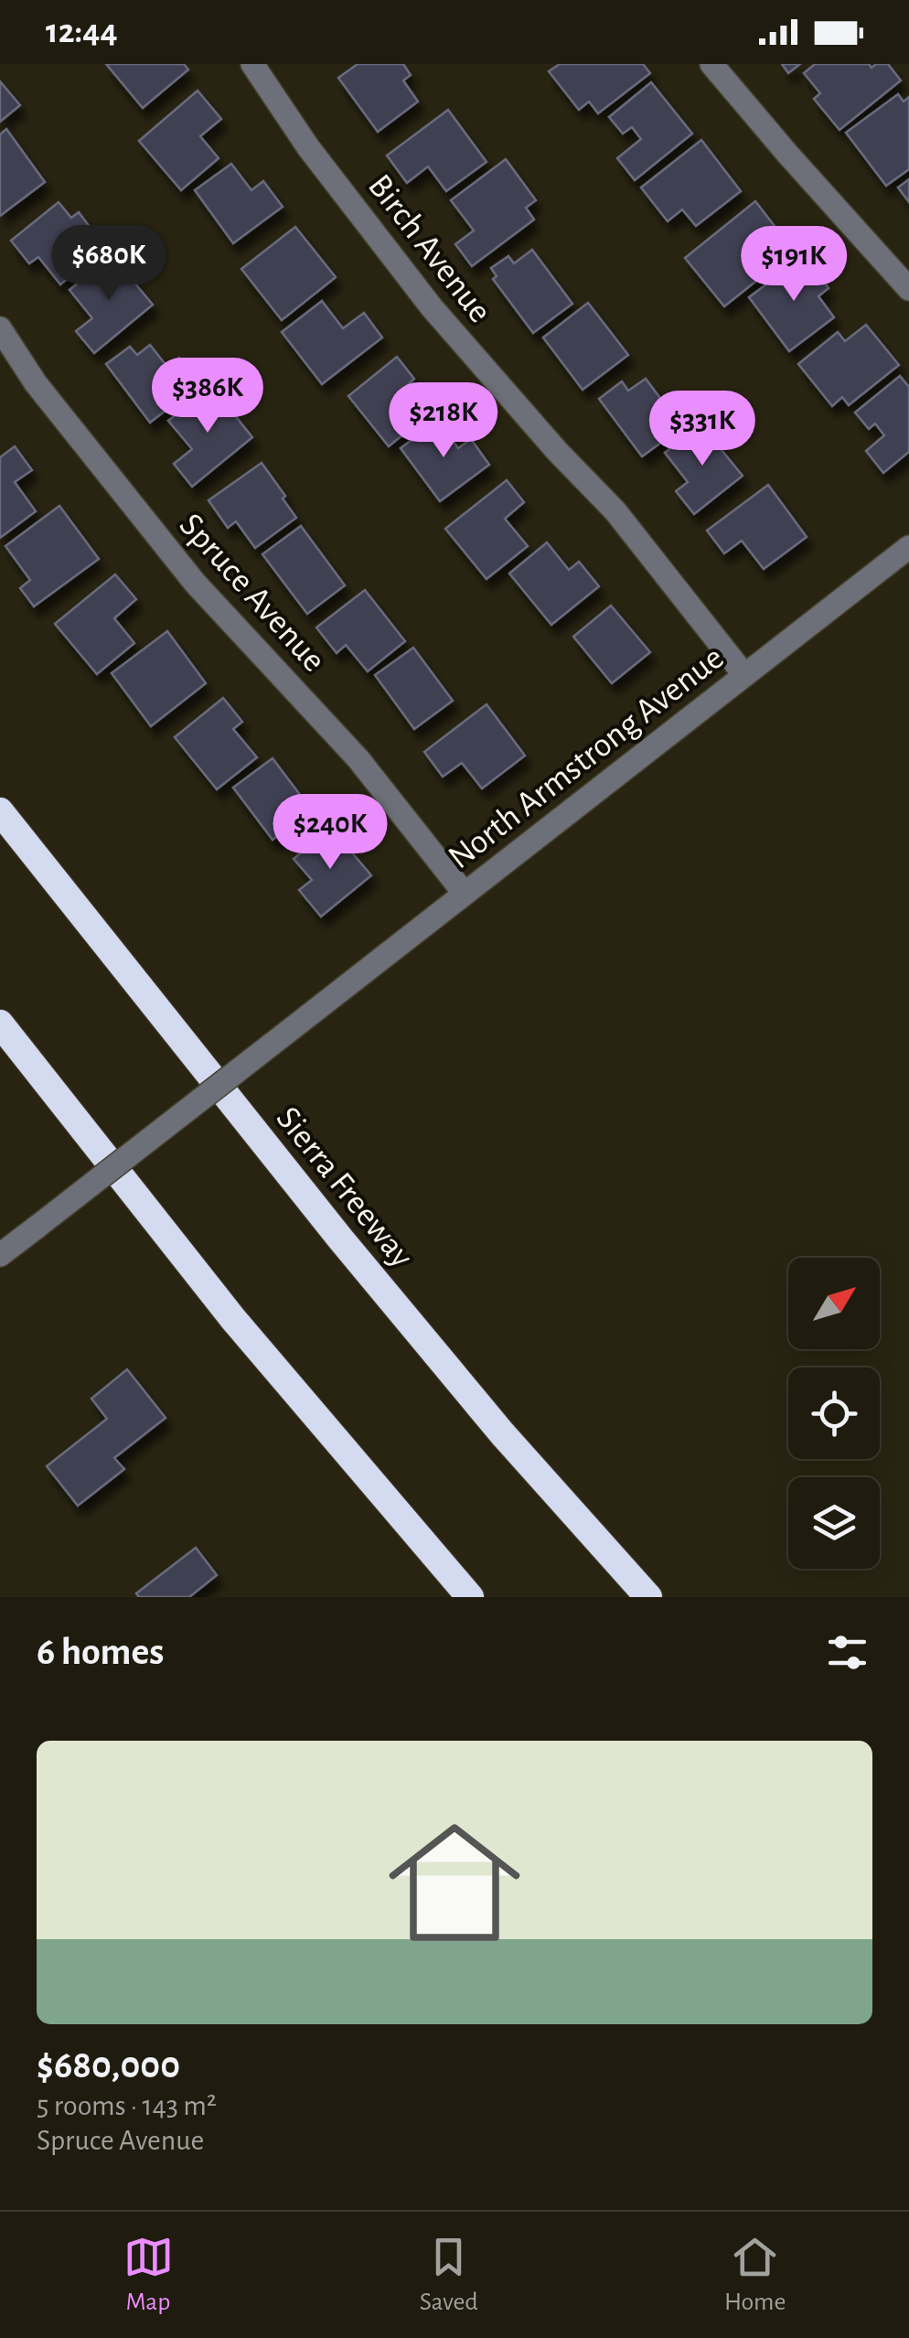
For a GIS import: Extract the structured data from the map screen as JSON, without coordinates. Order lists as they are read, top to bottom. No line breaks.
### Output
{"streets":{"highway":["Sierra Freeway"],"street":["Birch Avenue","Spruce Avenue","North Armstrong Avenue"]},"crossings":[["Birch Avenue","North Armstrong Avenue"],["Spruce Avenue","North Armstrong Avenue"]],"north":"top right","page":{"status":"12:44","price":["$680K","$191K","$386K","$218K","$331K","$240K"],"heading":"6 homes","list":[{"name":"$680,000","note":"5 rooms · 143 m² · Spruce Avenue"}],"tabs":["Map","Saved","Home"]}}
